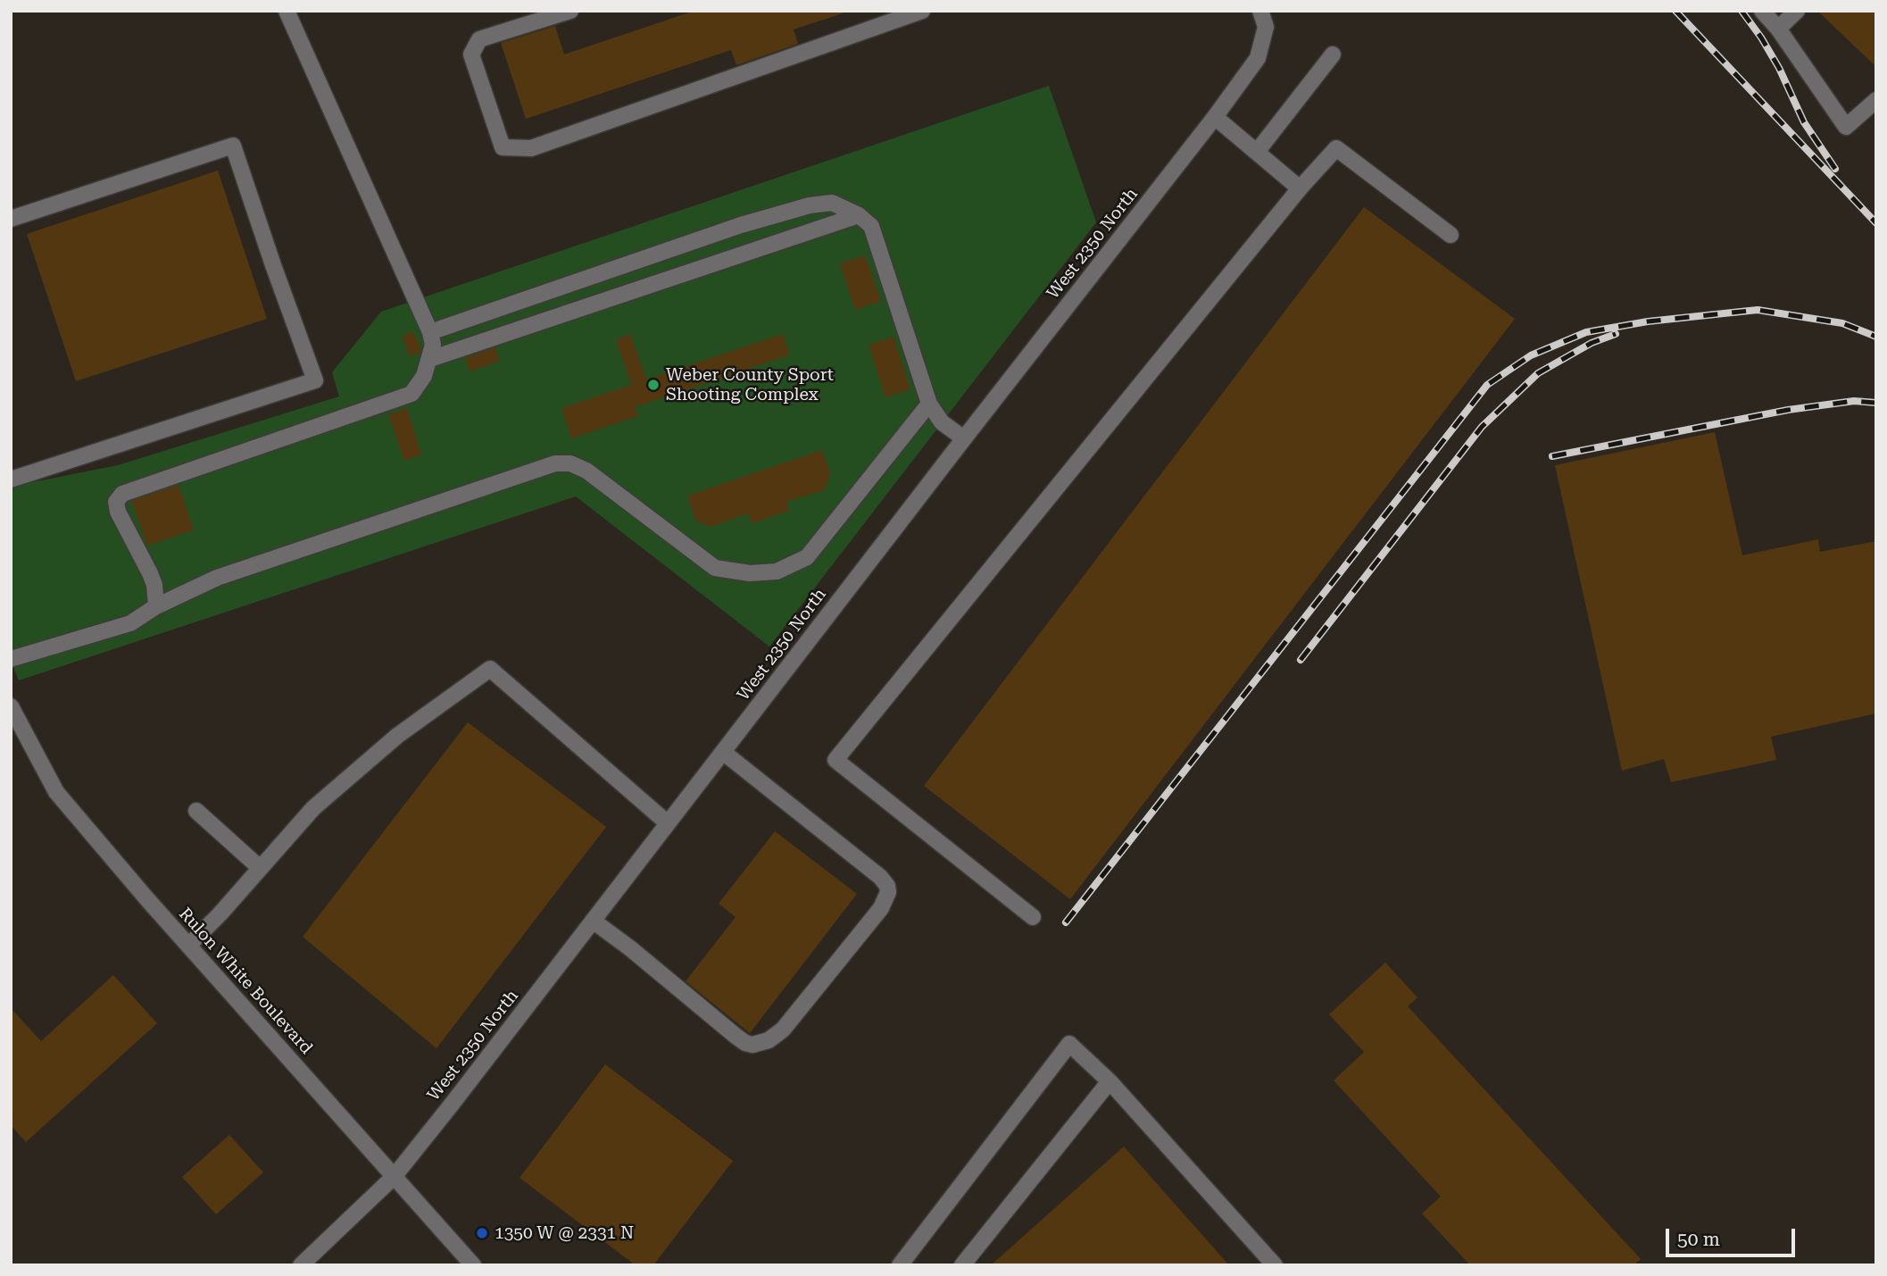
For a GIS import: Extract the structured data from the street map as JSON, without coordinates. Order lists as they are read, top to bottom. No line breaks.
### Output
{"streets":{"street":["West 2350 North","Rulon White Boulevard"]},"crossings":[["West 2350 North","Rulon White Boulevard"]],"places":["Weber County Sport Shooting Complex","1350 W @ 2331 N"],"scale_bar":"50 m"}
